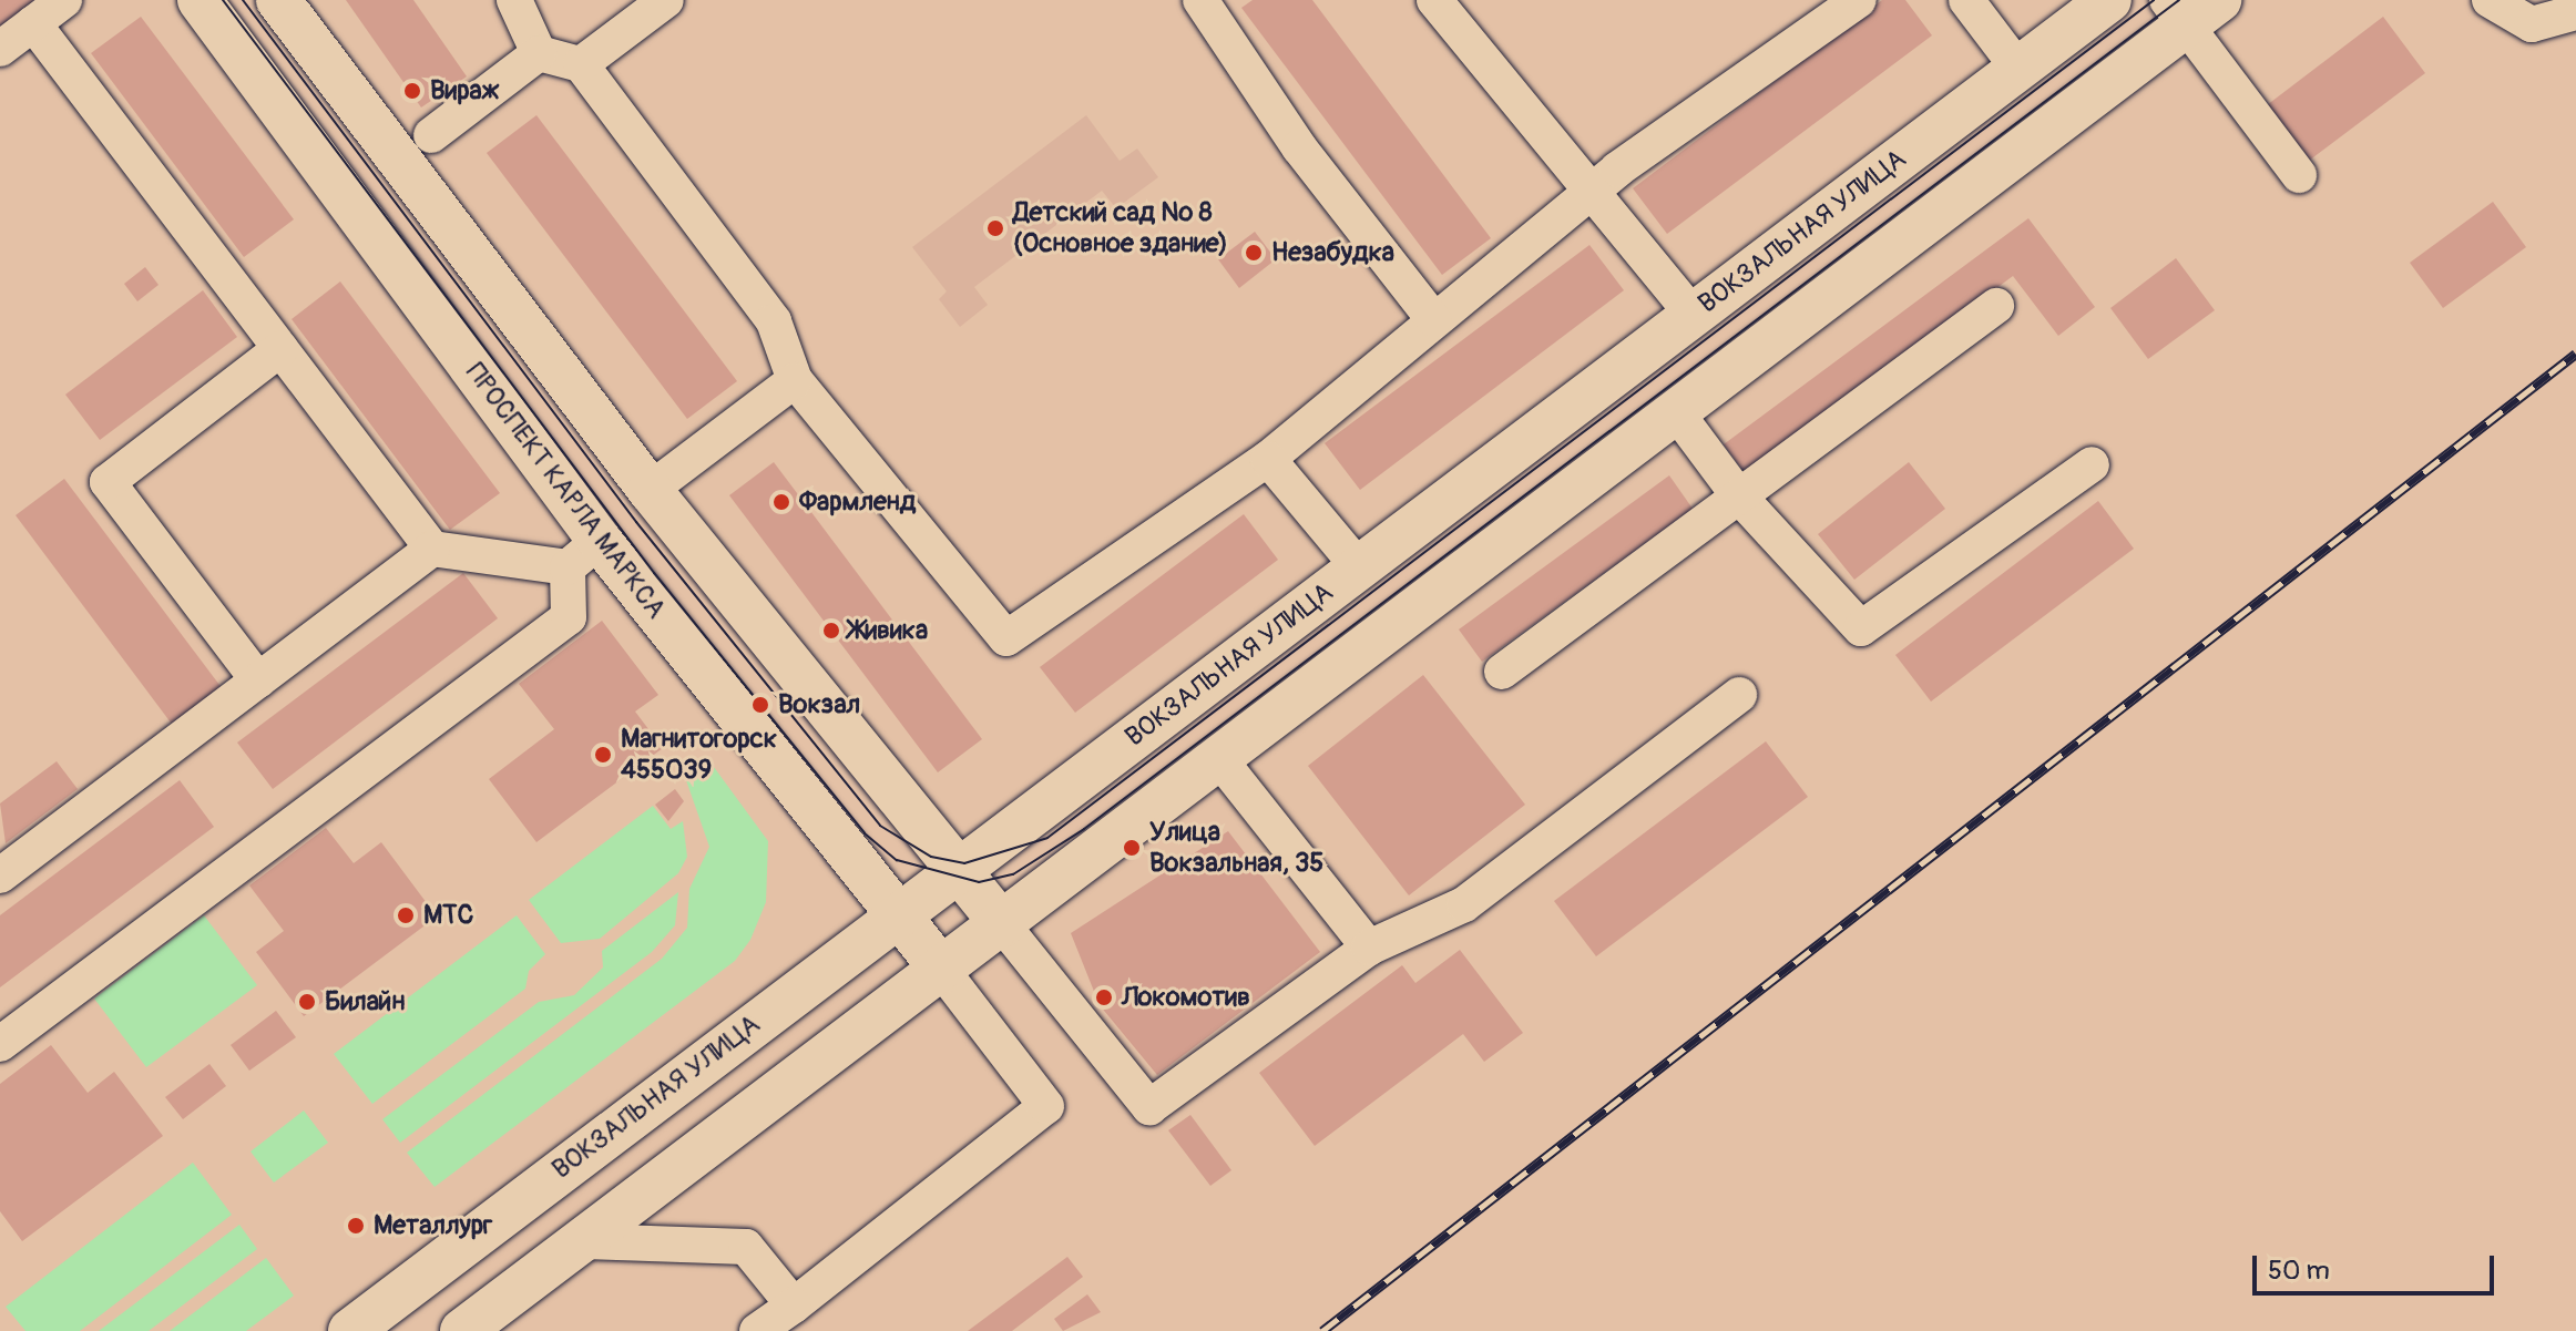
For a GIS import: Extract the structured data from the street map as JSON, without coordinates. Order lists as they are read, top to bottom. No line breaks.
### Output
{"streets":{"main road":["ВОКЗАЛЬНАЯ УЛИЦА","ПРОСПЕКТ КАРЛА МАРКСА"]},"crossings":[["ВОКЗАЛЬНАЯ УЛИЦА","ПРОСПЕКТ КАРЛА МАРКСА"]],"places":["Вираж","Детский сад № 8 (Основное здание)","Незабудка","Фармленд","Живика","Вокзал","Магнитогорск 455039","Улица Вокзальная, 35","МТС","Локомотив","Билайн","Металлург"],"scale_bar":"50 m"}
